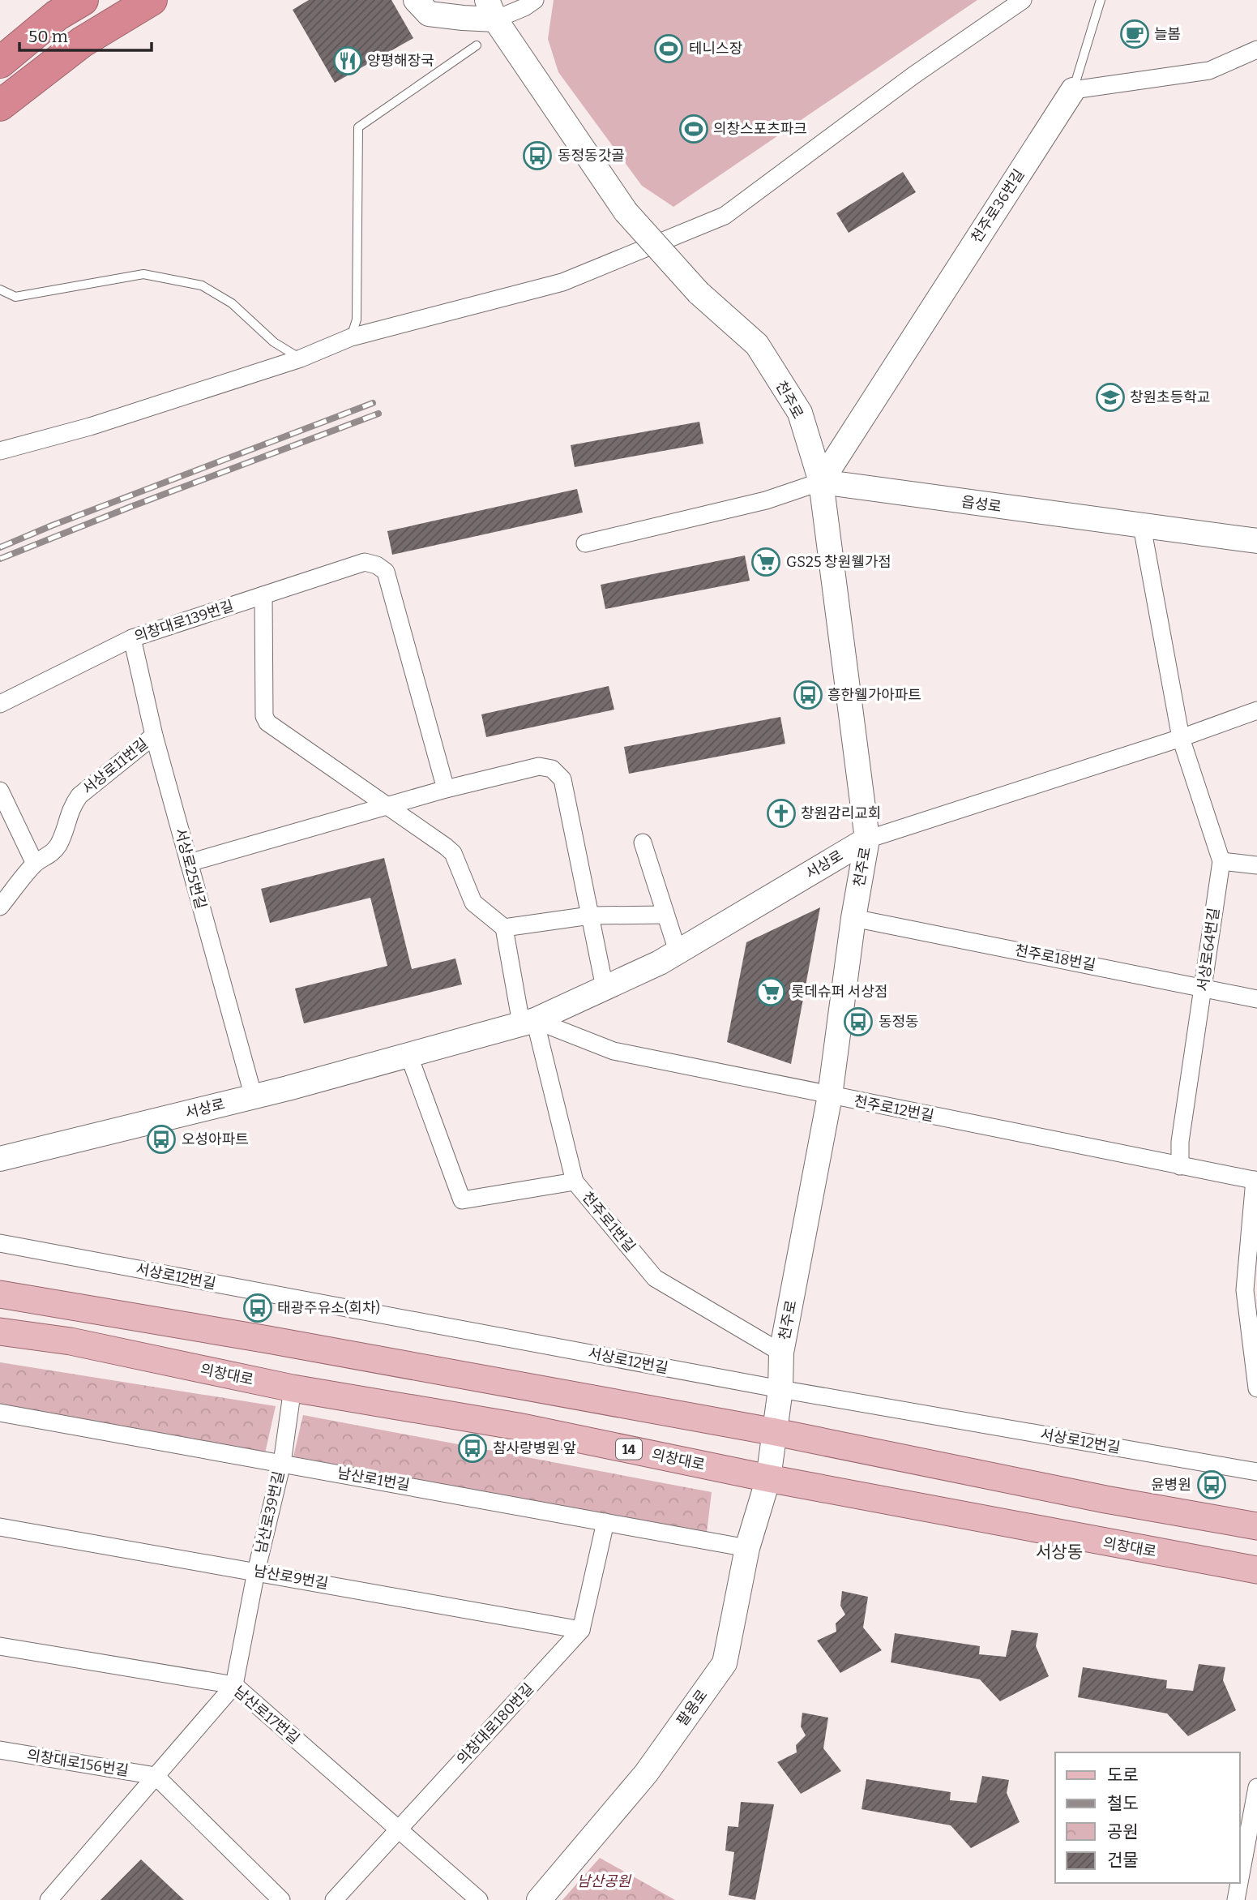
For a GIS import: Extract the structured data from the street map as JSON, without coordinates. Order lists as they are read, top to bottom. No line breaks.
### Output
{"streets":{"main road":["천주로36번길","천주로","읍성로","서상로","의창대로","14","팔용로"],"street":["의창대로139번길","서상로11번길","서상로25번길","서상로64번길","천주로18번길","천주로12번길","천주로1번길","서상로12번길","남산로1번길","남산로39번길","남산로9번길","남산로17번길","의창대로180번길","의창대로156번길"]},"crossings":[["천주로36번길","천주로"],["천주로36번길","읍성로"],["천주로","읍성로"],["천주로","서상로"],["천주로","천주로18번길"],["천주로","천주로12번길"],["천주로","천주로1번길"],["천주로","서상로12번길"],["천주로","의창대로"],["천주로","팔용로"],["의창대로139번길","서상로25번길"],["서상로11번길","서상로25번길"],["서상로","서상로25번길"],["서상로","서상로64번길"],["서상로","천주로12번길"],["서상로","천주로1번길"],["서상로64번길","천주로18번길"],["서상로64번길","천주로12번길"],["천주로12번길","천주로1번길"],["의창대로","남산로39번길"],["의창대로","팔용로"],["남산로1번길","남산로39번길"],["남산로1번길","팔용로"],["남산로1번길","의창대로180번길"],["남산로39번길","남산로9번길"],["남산로39번길","남산로17번길"],["남산로9번길","의창대로180번길"],["남산로17번길","의창대로180번길"]],"districts":["서상동"],"parks":["남산공원"],"places":{"cafe":["늘봄"],"sports":["테니스장","의창스포츠파크"],"restaurant":["양평해장국"],"bus stop":["동정동갓골","흥한웰가아파트","동정동","오성아파트","태광주유소(회차)","참사랑병원 앞","윤병원"],"school or university":["창원초등학교"],"supermarket":["GS25 창원웰가점","롯데슈퍼 서상점"],"church":["창원감리교회"]},"legend":["도로","철도","공원","건물"],"scale_bar":"50 m"}
